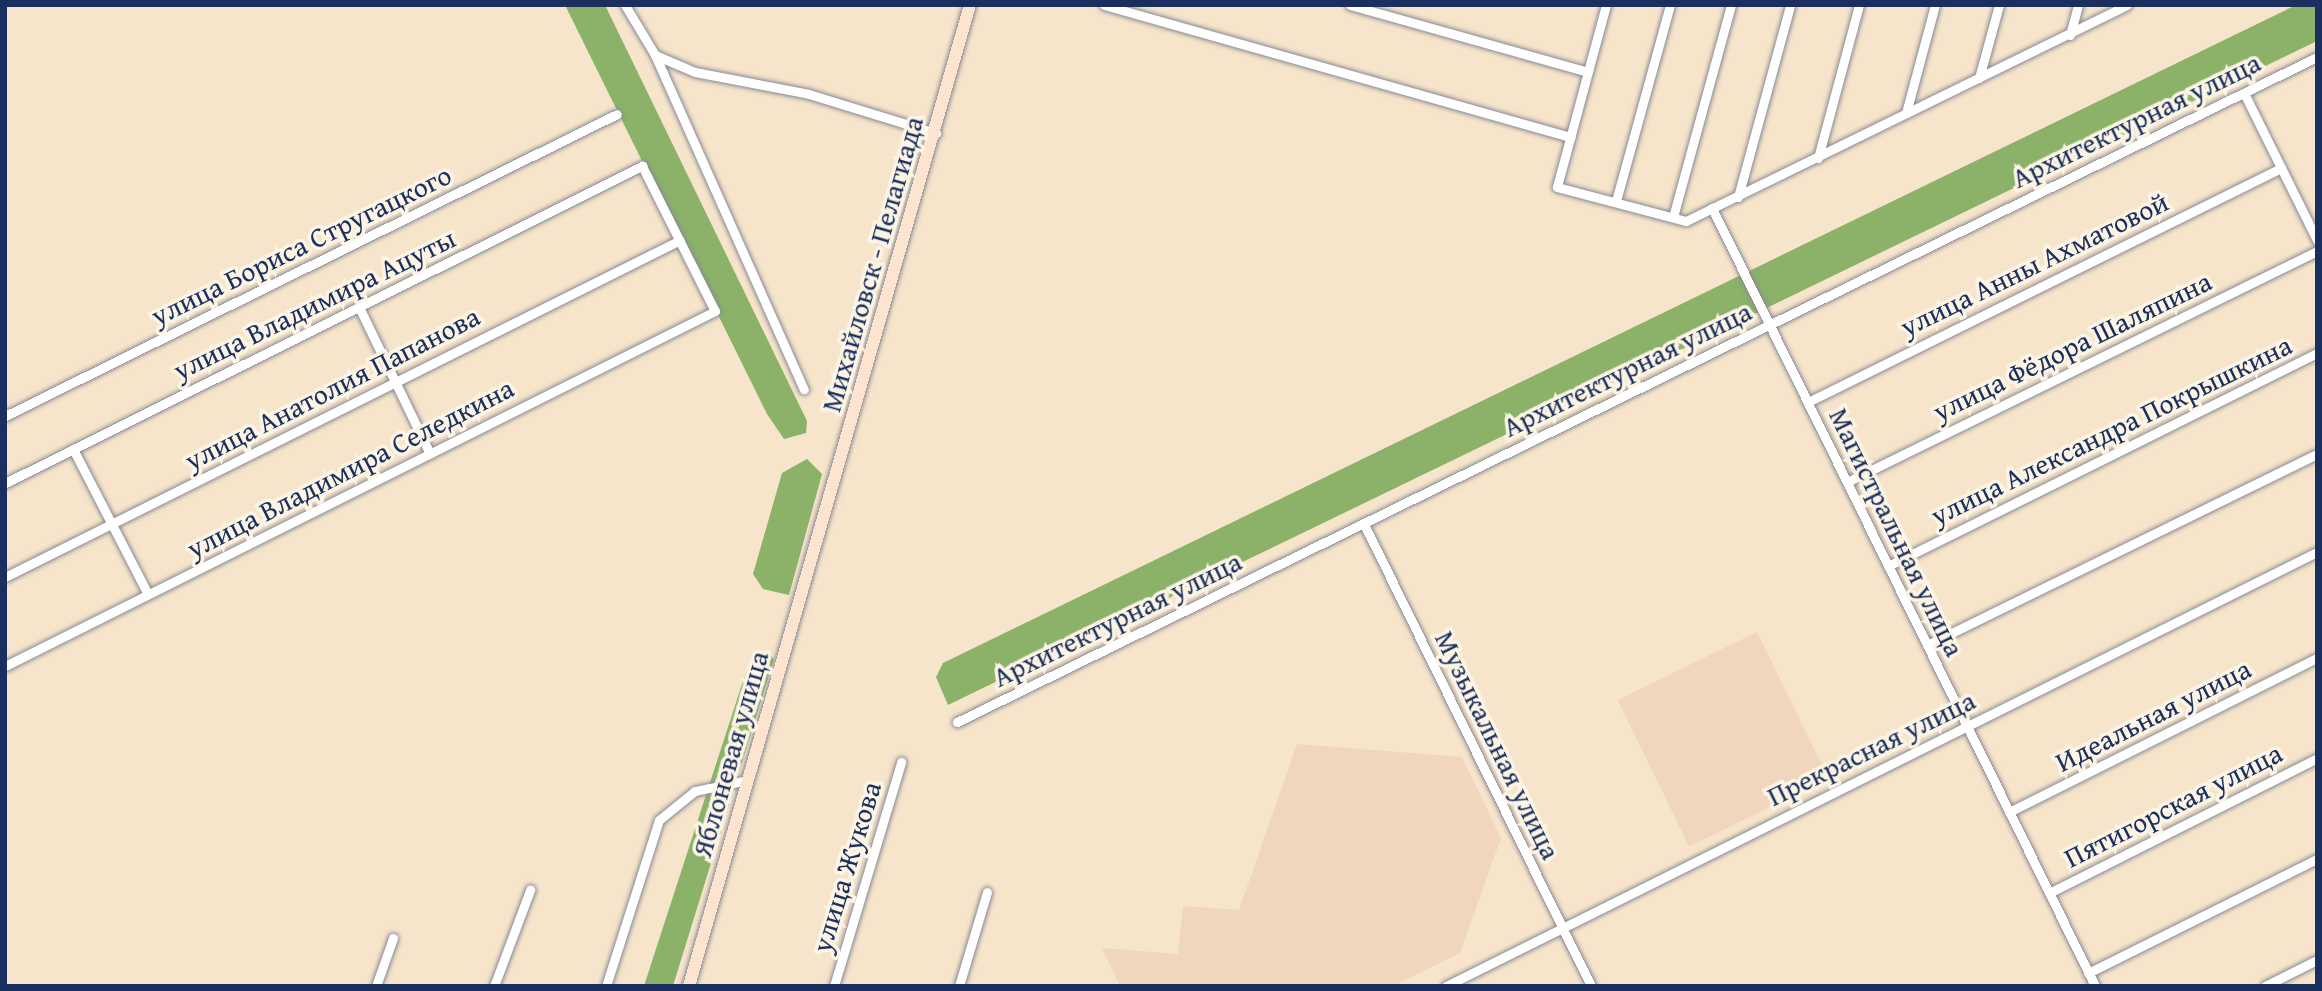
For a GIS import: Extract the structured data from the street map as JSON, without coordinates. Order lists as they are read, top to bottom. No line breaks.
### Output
{"streets":{"street":["Архитектурная улица","улица Бориса Стругацкого","Михайловск - Пелагиада","улица Анны Ахматовой","улица Владимира Ацуты","улица Фёдора Шаляпина","улица Анатолия Папанова","улица Александра Покрышкина","улица Владимира Селедкина","Магистральная улица","Идеальная улица","Музыкальная улица","Прекрасная улица","Яблоневая улица","Пятигорская улица","улица Жукова"]},"crossings":[["Архитектурная улица","Магистральная улица"],["Архитектурная улица","Музыкальная улица"],["Михайловск - Пелагиада","Яблоневая улица"],["улица Анны Ахматовой","Магистральная улица"],["улица Владимира Ацуты","улица Анатолия Папанова"],["улица Владимира Ацуты","улица Владимира Селедкина"],["улица Фёдора Шаляпина","Магистральная улица"],["улица Анатолия Папанова","улица Владимира Селедкина"],["улица Александра Покрышкина","Магистральная улица"],["Магистральная улица","Идеальная улица"],["Магистральная улица","Прекрасная улица"],["Магистральная улица","Пятигорская улица"],["Музыкальная улица","Прекрасная улица"]]}
